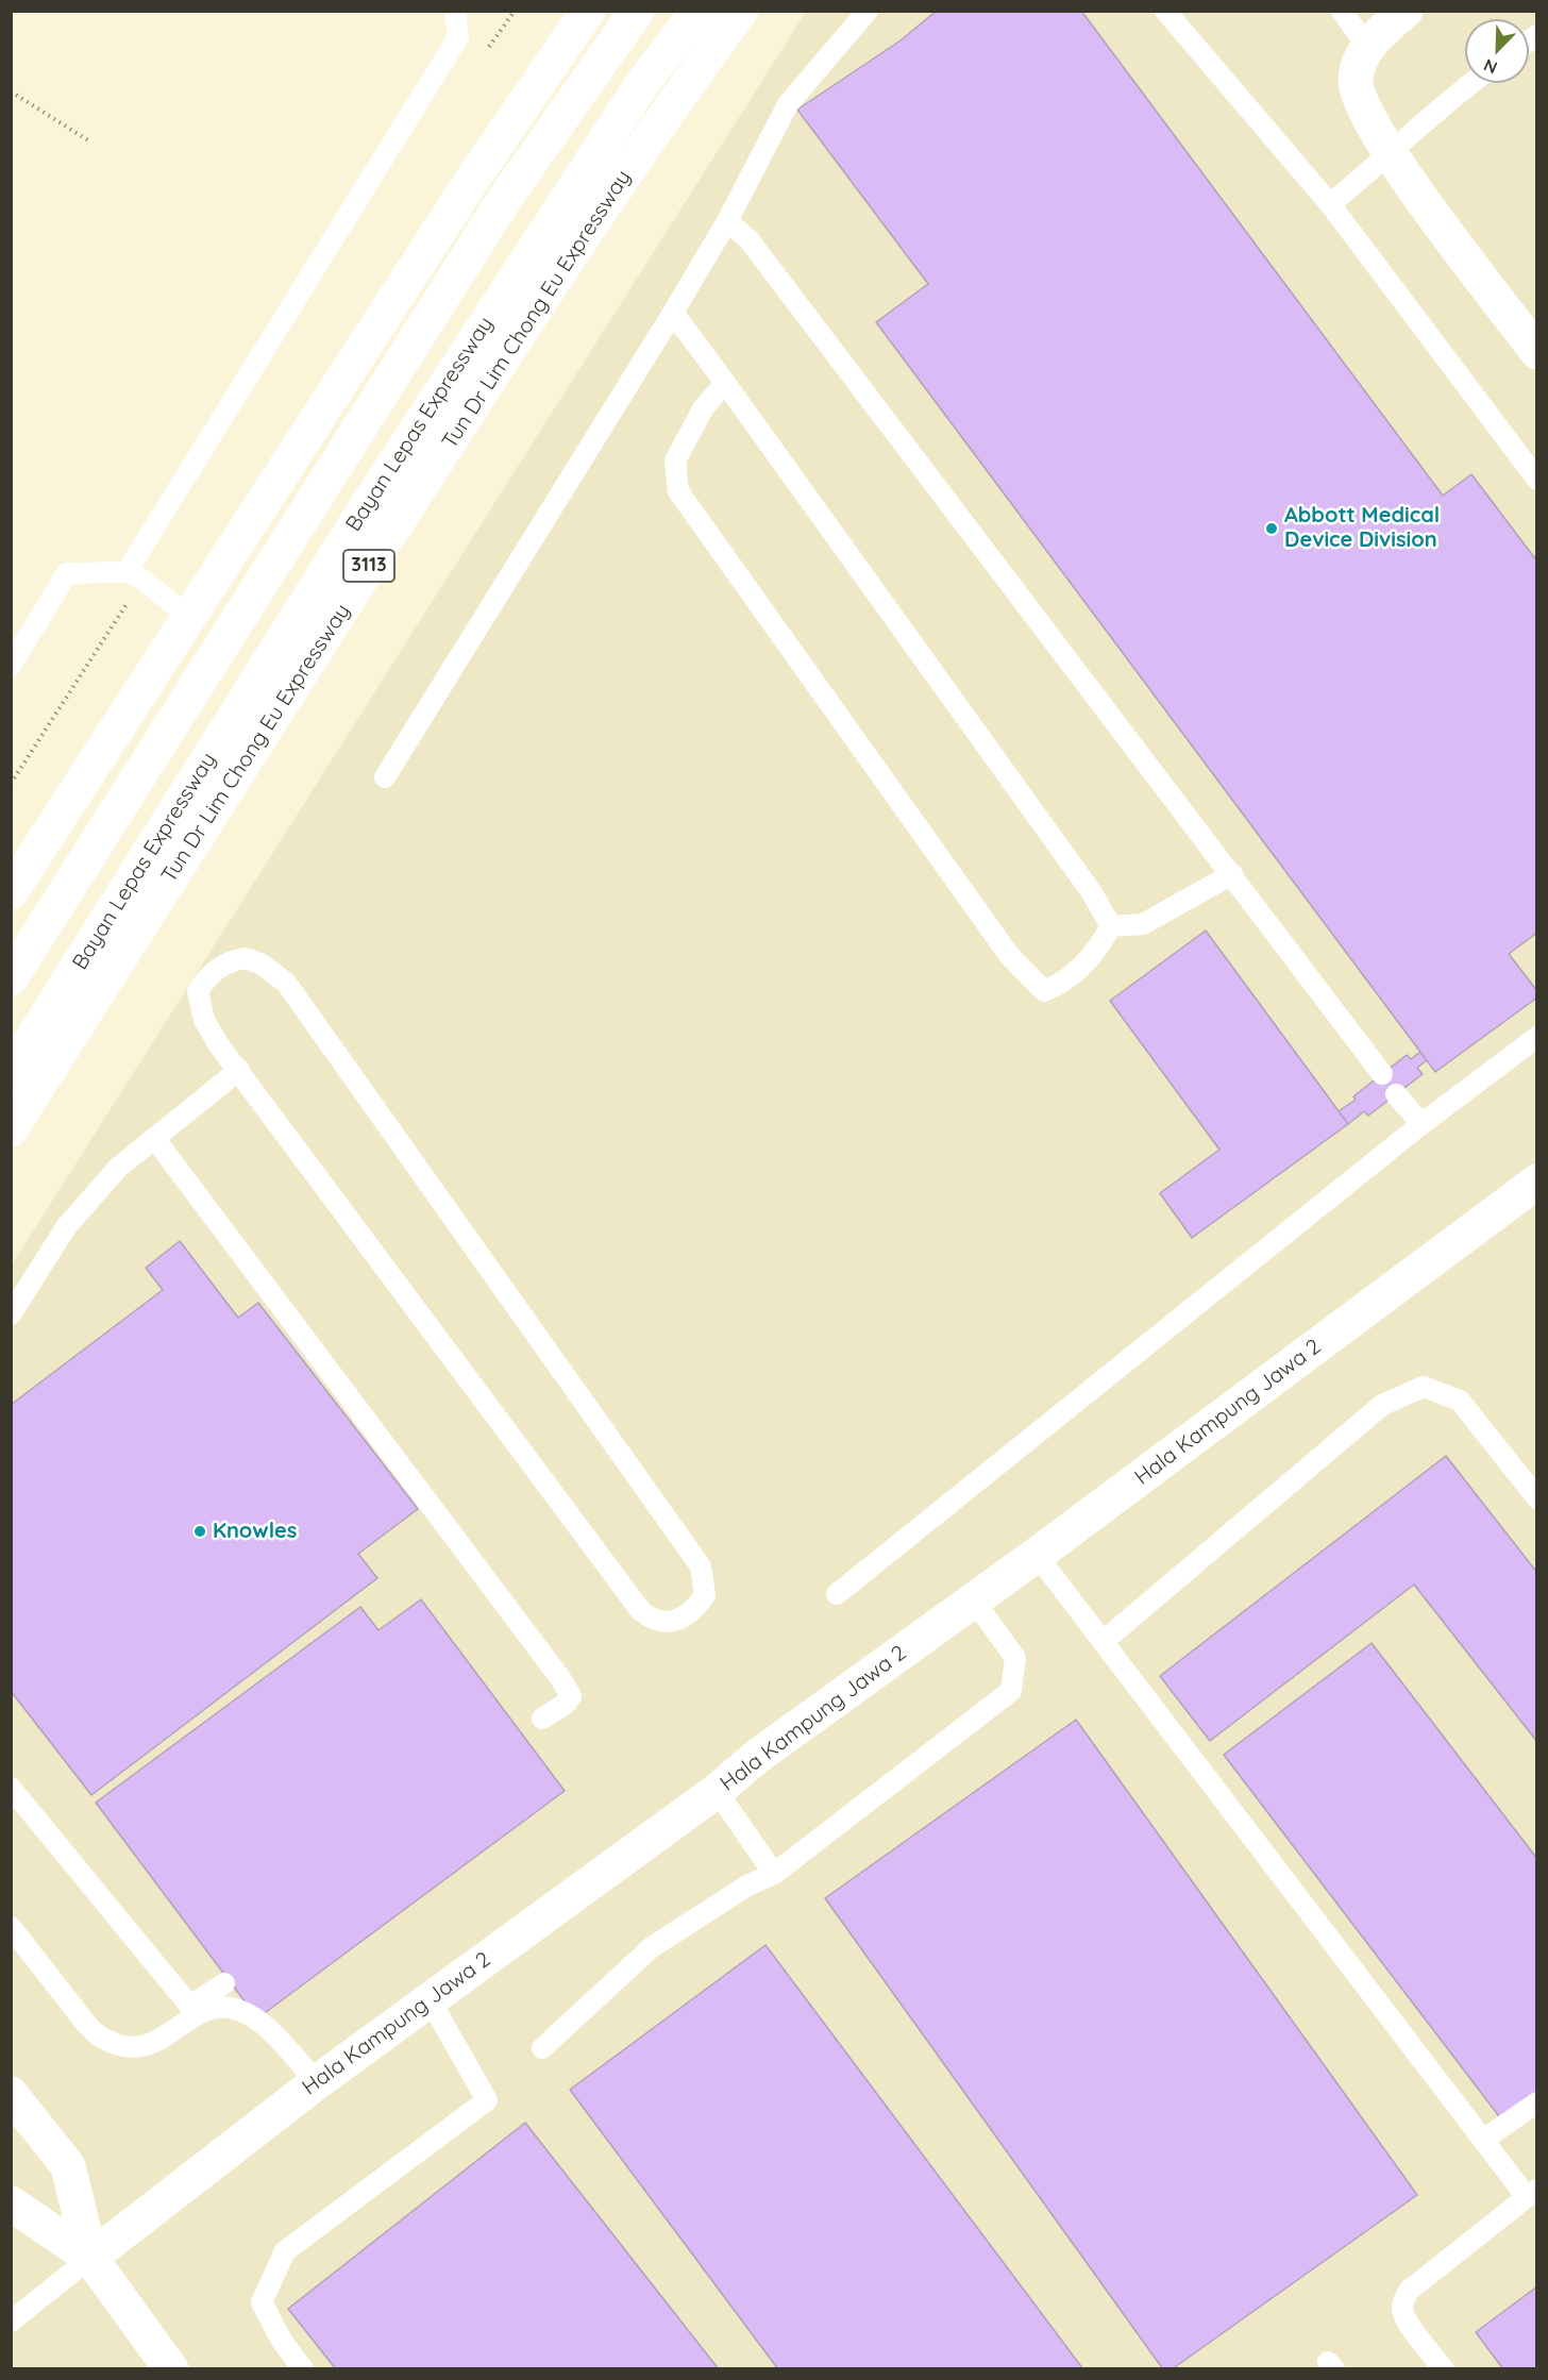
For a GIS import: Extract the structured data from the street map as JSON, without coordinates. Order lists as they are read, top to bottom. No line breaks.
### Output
{"streets":{"main road":["Tun Dr Lim Chong Eu Expressway","Bayan Lepas Expressway","3113","Hala Kampung Jawa 2"]},"places":["Abbott Medical Device Division","Knowles"],"north":"bottom left"}
